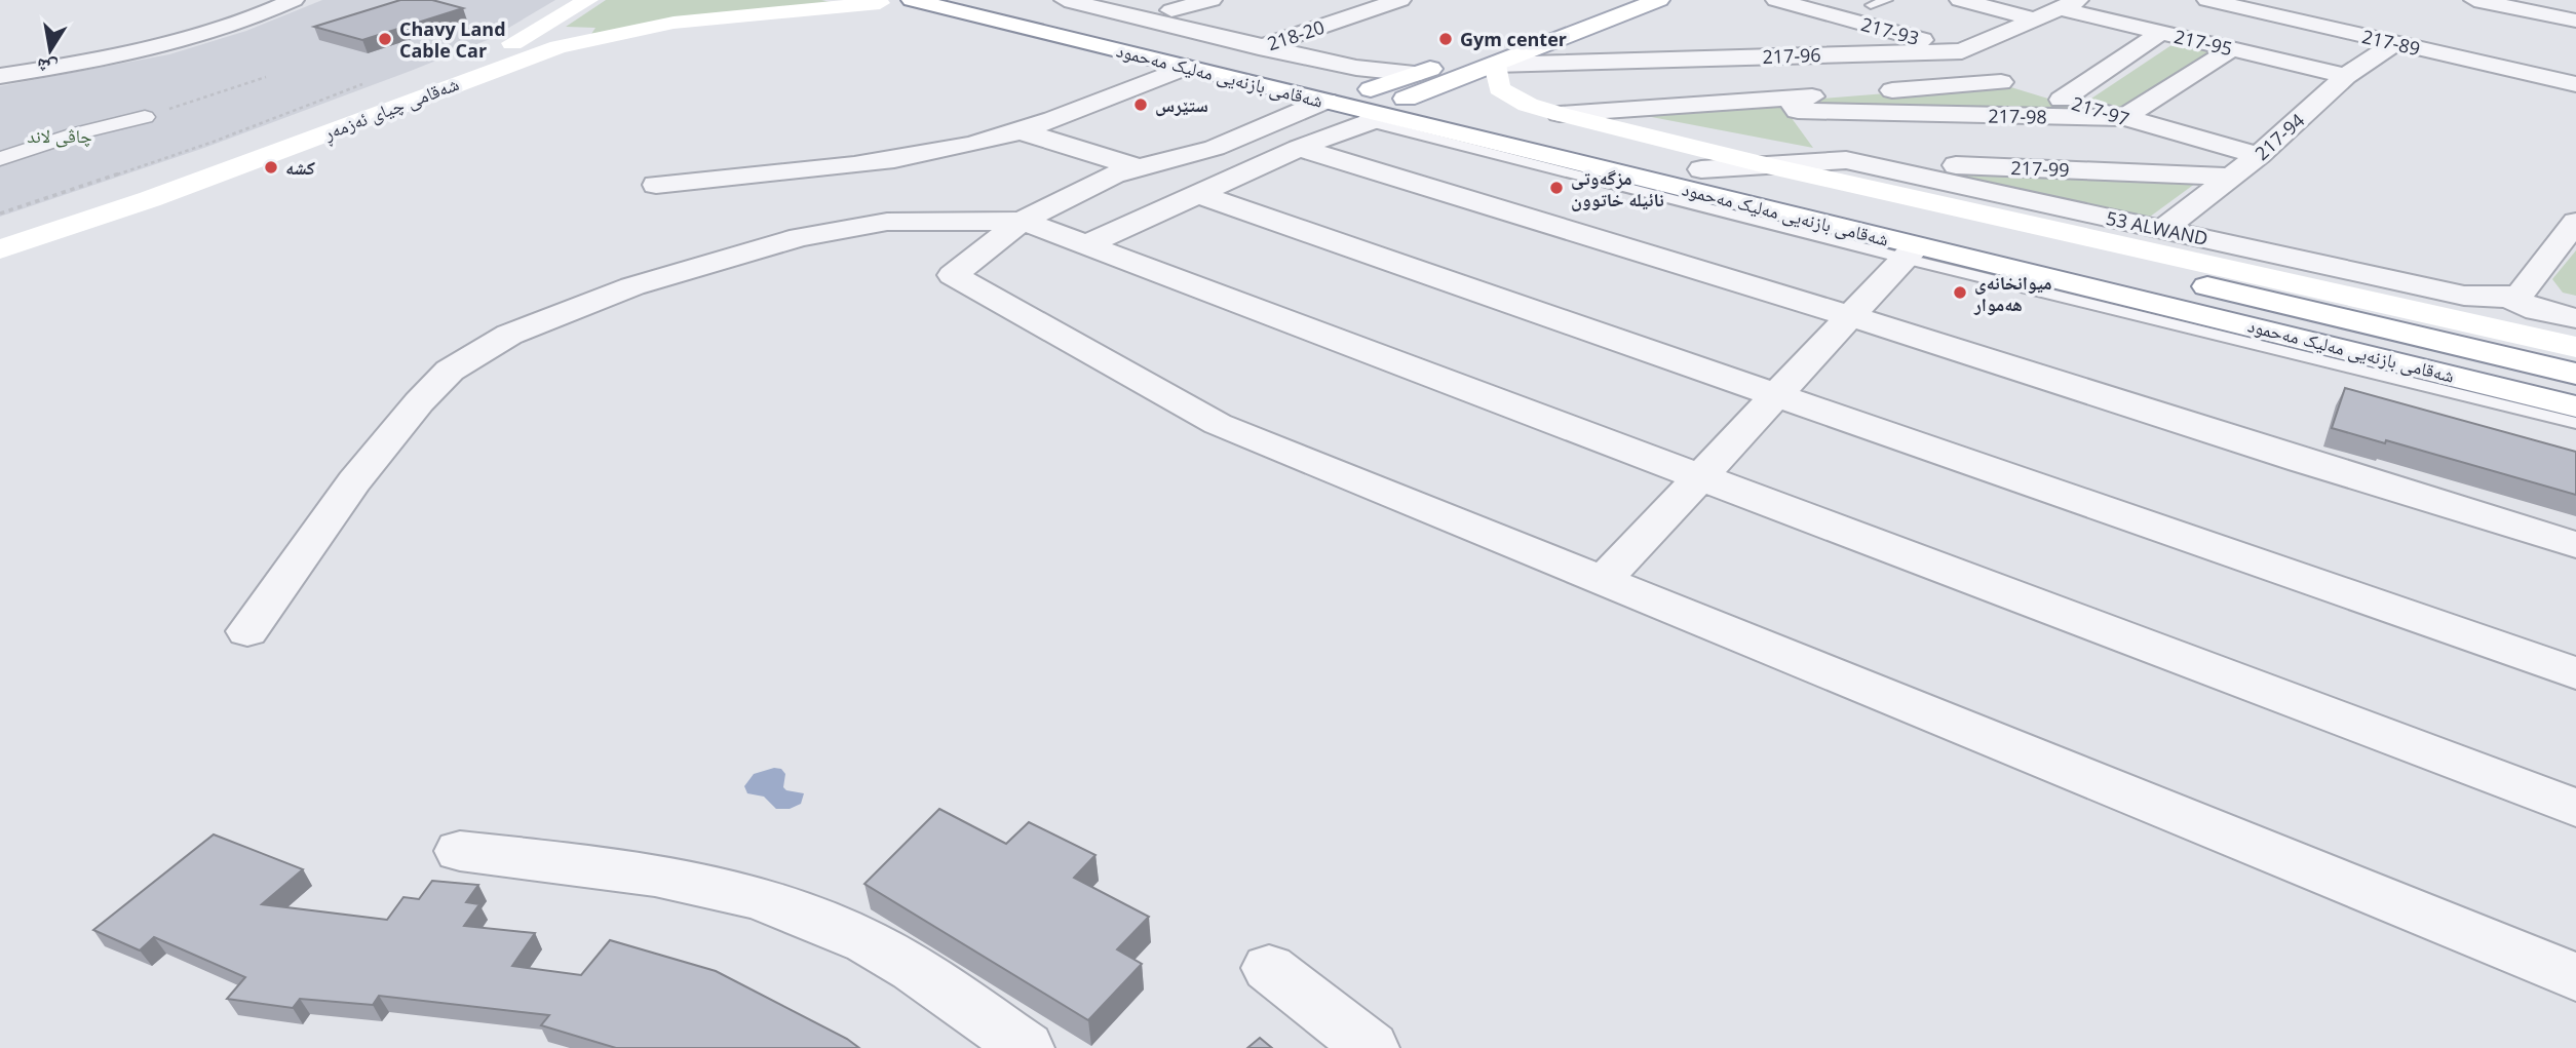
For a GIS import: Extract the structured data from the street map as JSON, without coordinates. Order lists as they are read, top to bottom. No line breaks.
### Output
{"streets":{"main road":["شەقامی بازنەیی مەلیک مەحمود","شەقامی چیای ئەزمەڕ"],"street":["217-93","218-20","217-95","217-89","217-96","217-97","217-98","217-94","217-99","53 ALWAND"]},"crossings":[["217-93","217-96"],["218-20","شەقامی بازنەیی مەلیک مەحمود"],["217-95","217-96"],["217-95","217-94"],["217-89","217-94"],["217-96","217-97"],["شەقامی بازنەیی مەلیک مەحمود","شەقامی چیای ئەزمەڕ"],["شەقامی بازنەیی مەلیک مەحمود","53 ALWAND"],["217-97","217-98"],["217-97","217-94"],["217-94","217-99"],["217-94","53 ALWAND"],["217-99","53 ALWAND"]],"parks":["چاڤی لاند"],"places":["Chavy Land Cable Car","Gym center","ستێرس","كشه","مزگەوتی نائیلە خاتوون","میوانخانەی هەموار"],"north":"bottom"}
